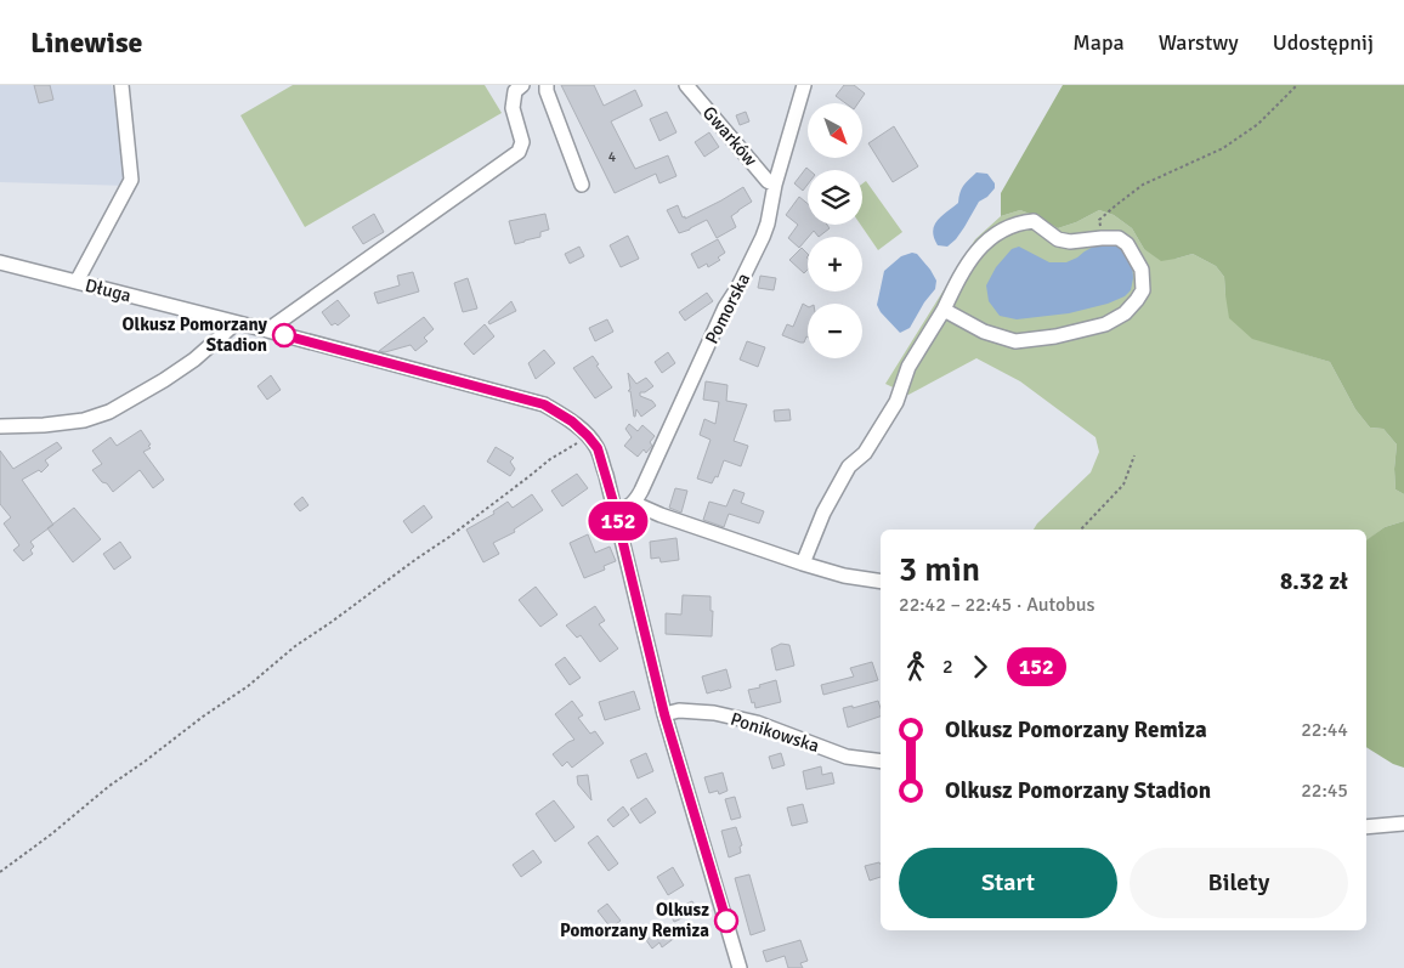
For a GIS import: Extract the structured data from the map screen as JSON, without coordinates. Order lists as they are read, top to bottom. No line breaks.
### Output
{"streets":{"street":["Gwarków","Długa","Pomorska","Ponikowska"]},"crossings":[["Gwarków","Pomorska"],["Długa","Ponikowska"]],"places":["Olkusz Pomorzany Stadion","Olkusz Pomorzany Remiza"],"lines":["bus line 152"],"house_numbers":["4"],"north":"bottom right","page":{"header":"Linewise","nav":["Mapa","Warstwy","Udostępnij"],"on_map":"152","map_buttons":["+","−"],"heading":["3 min","22:42 – 22:45 · Autobus","8.32 zł"],"legs":["2","152"],"list":[{"name":"Olkusz Pomorzany Remiza","value":"22:44"},{"name":"Olkusz Pomorzany Stadion","value":"22:45"}],"buttons":["Start","Bilety"]}}
